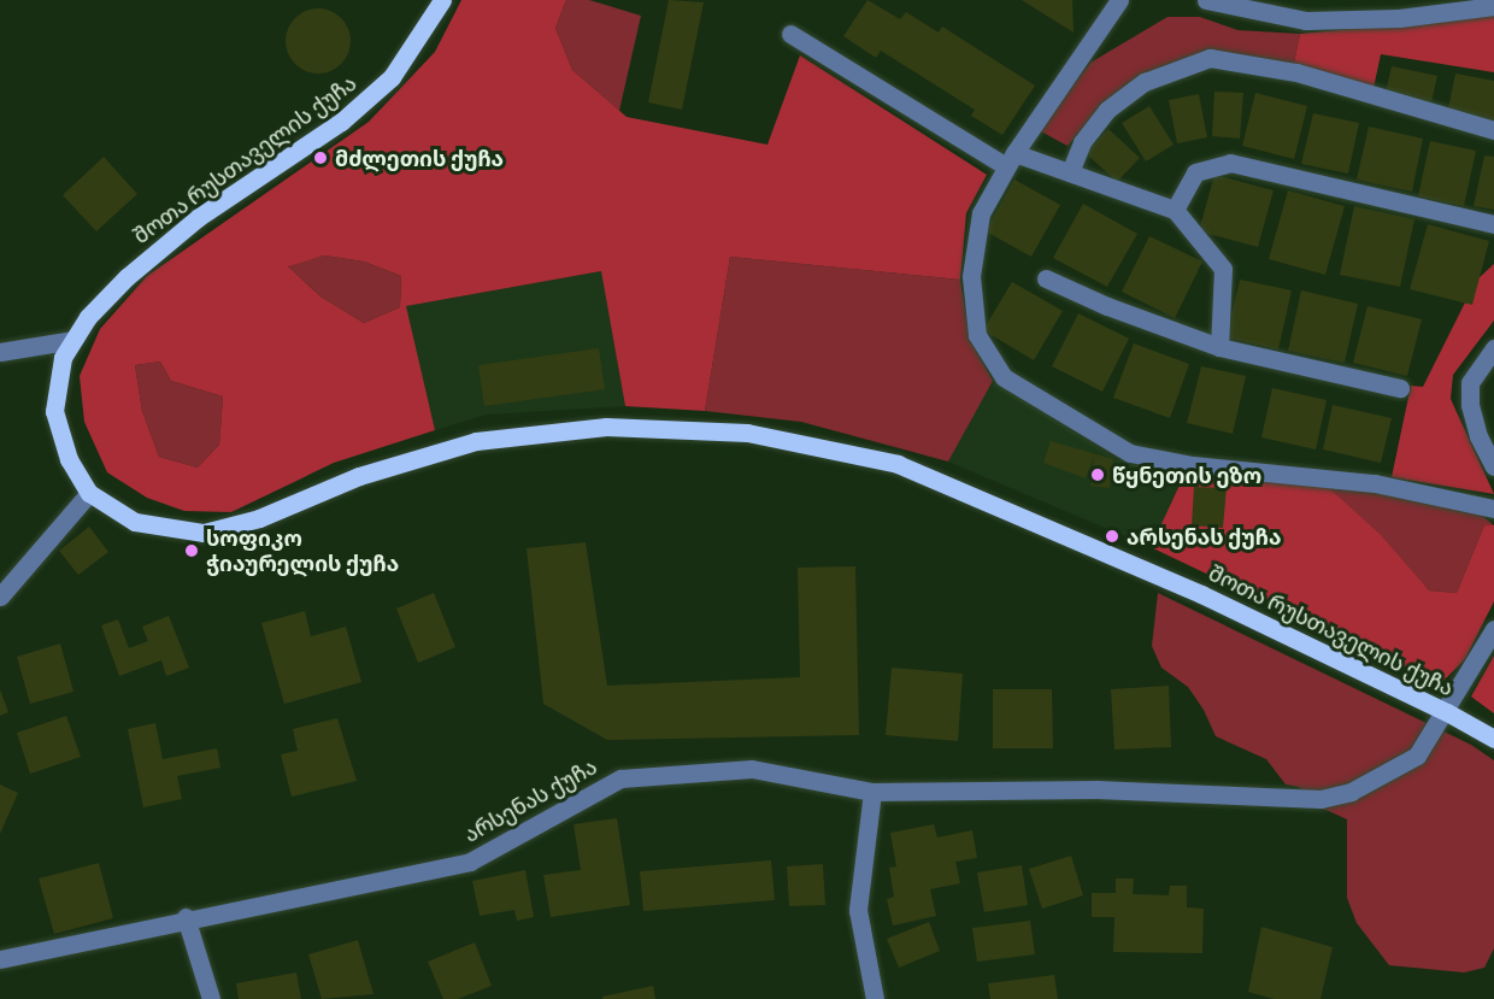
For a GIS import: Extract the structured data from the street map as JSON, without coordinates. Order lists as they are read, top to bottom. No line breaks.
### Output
{"streets":{"main road":["შოთა რუსთაველის ქუჩა"],"street":["არსენას ქუჩა"]},"crossings":[["შოთა რუსთაველის ქუჩა","არსენას ქუჩა"]],"places":["მძლეთის ქუჩა","წყნეთის ეზო","არსენას ქუჩა","სოფიკო ჭიაურელის ქუჩა"]}
